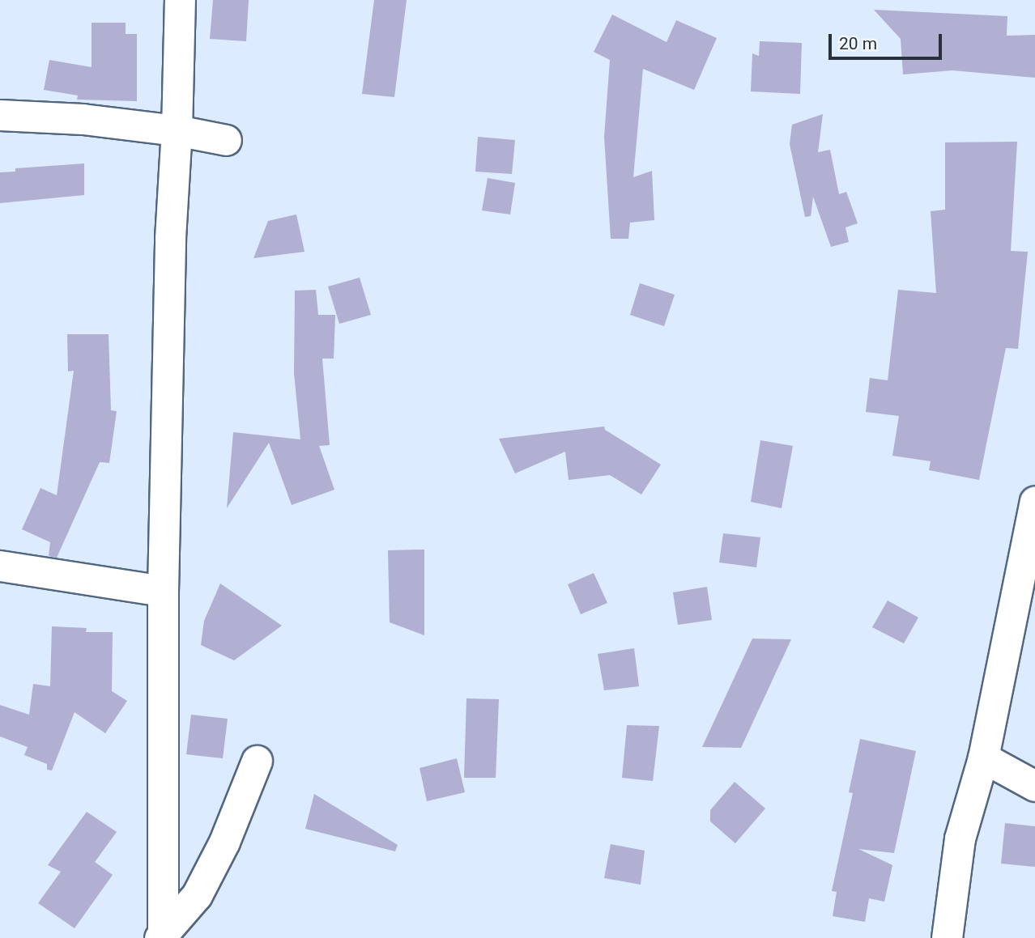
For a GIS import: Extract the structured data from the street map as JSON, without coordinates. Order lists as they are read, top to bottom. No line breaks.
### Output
{"scale_bar":"20 m"}
